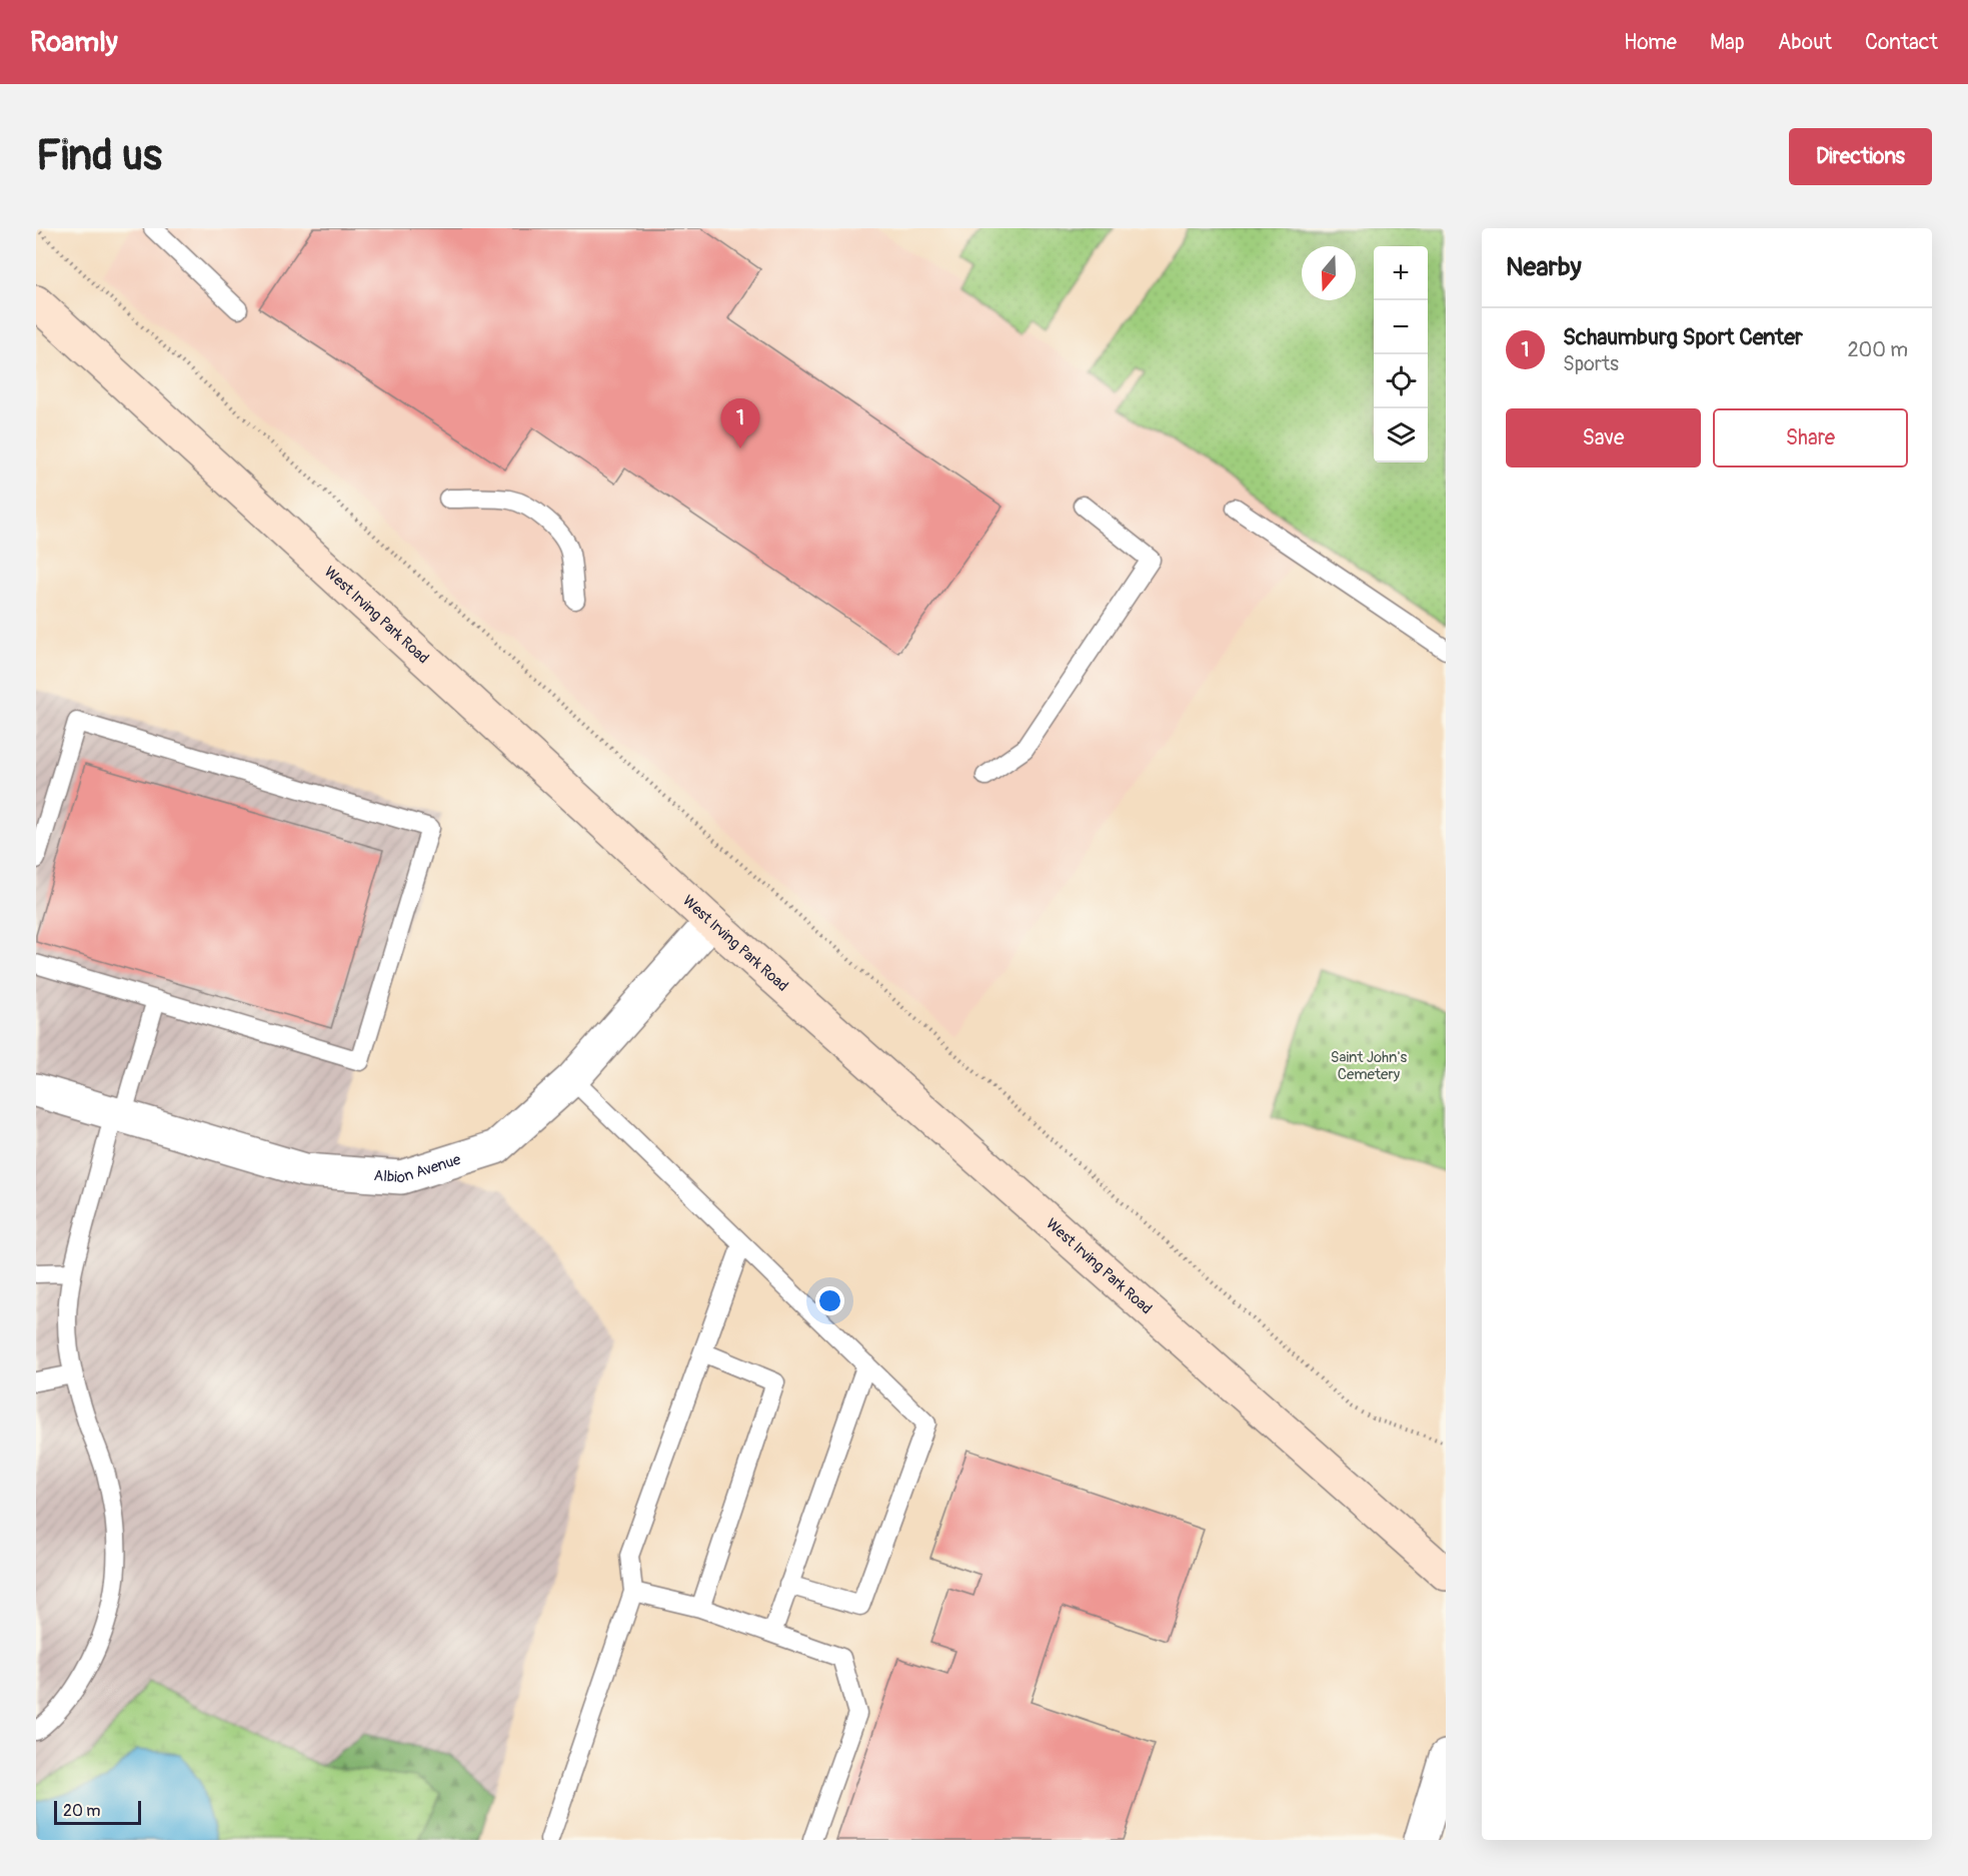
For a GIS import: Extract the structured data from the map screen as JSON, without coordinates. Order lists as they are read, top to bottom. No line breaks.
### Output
{"streets":{"main road":["West Irving Park Road"],"street":["Albion Avenue"]},"crossings":[["West Irving Park Road","Albion Avenue"]],"parks":["Saint John's Cemetery"],"scale_bar":"20 m","north":"bottom","page":{"header":"Roamly","nav":["Home","Map","About","Contact"],"buttons":["Directions",["Save","Share"]],"title":"Find us","heading":"Nearby","map_buttons":["+","−"],"list":[{"mark":"1","name":"Schaumburg Sport Center","note":"Sports","value":"200 m"}],"pins":"1","scale":"20 m"}}
